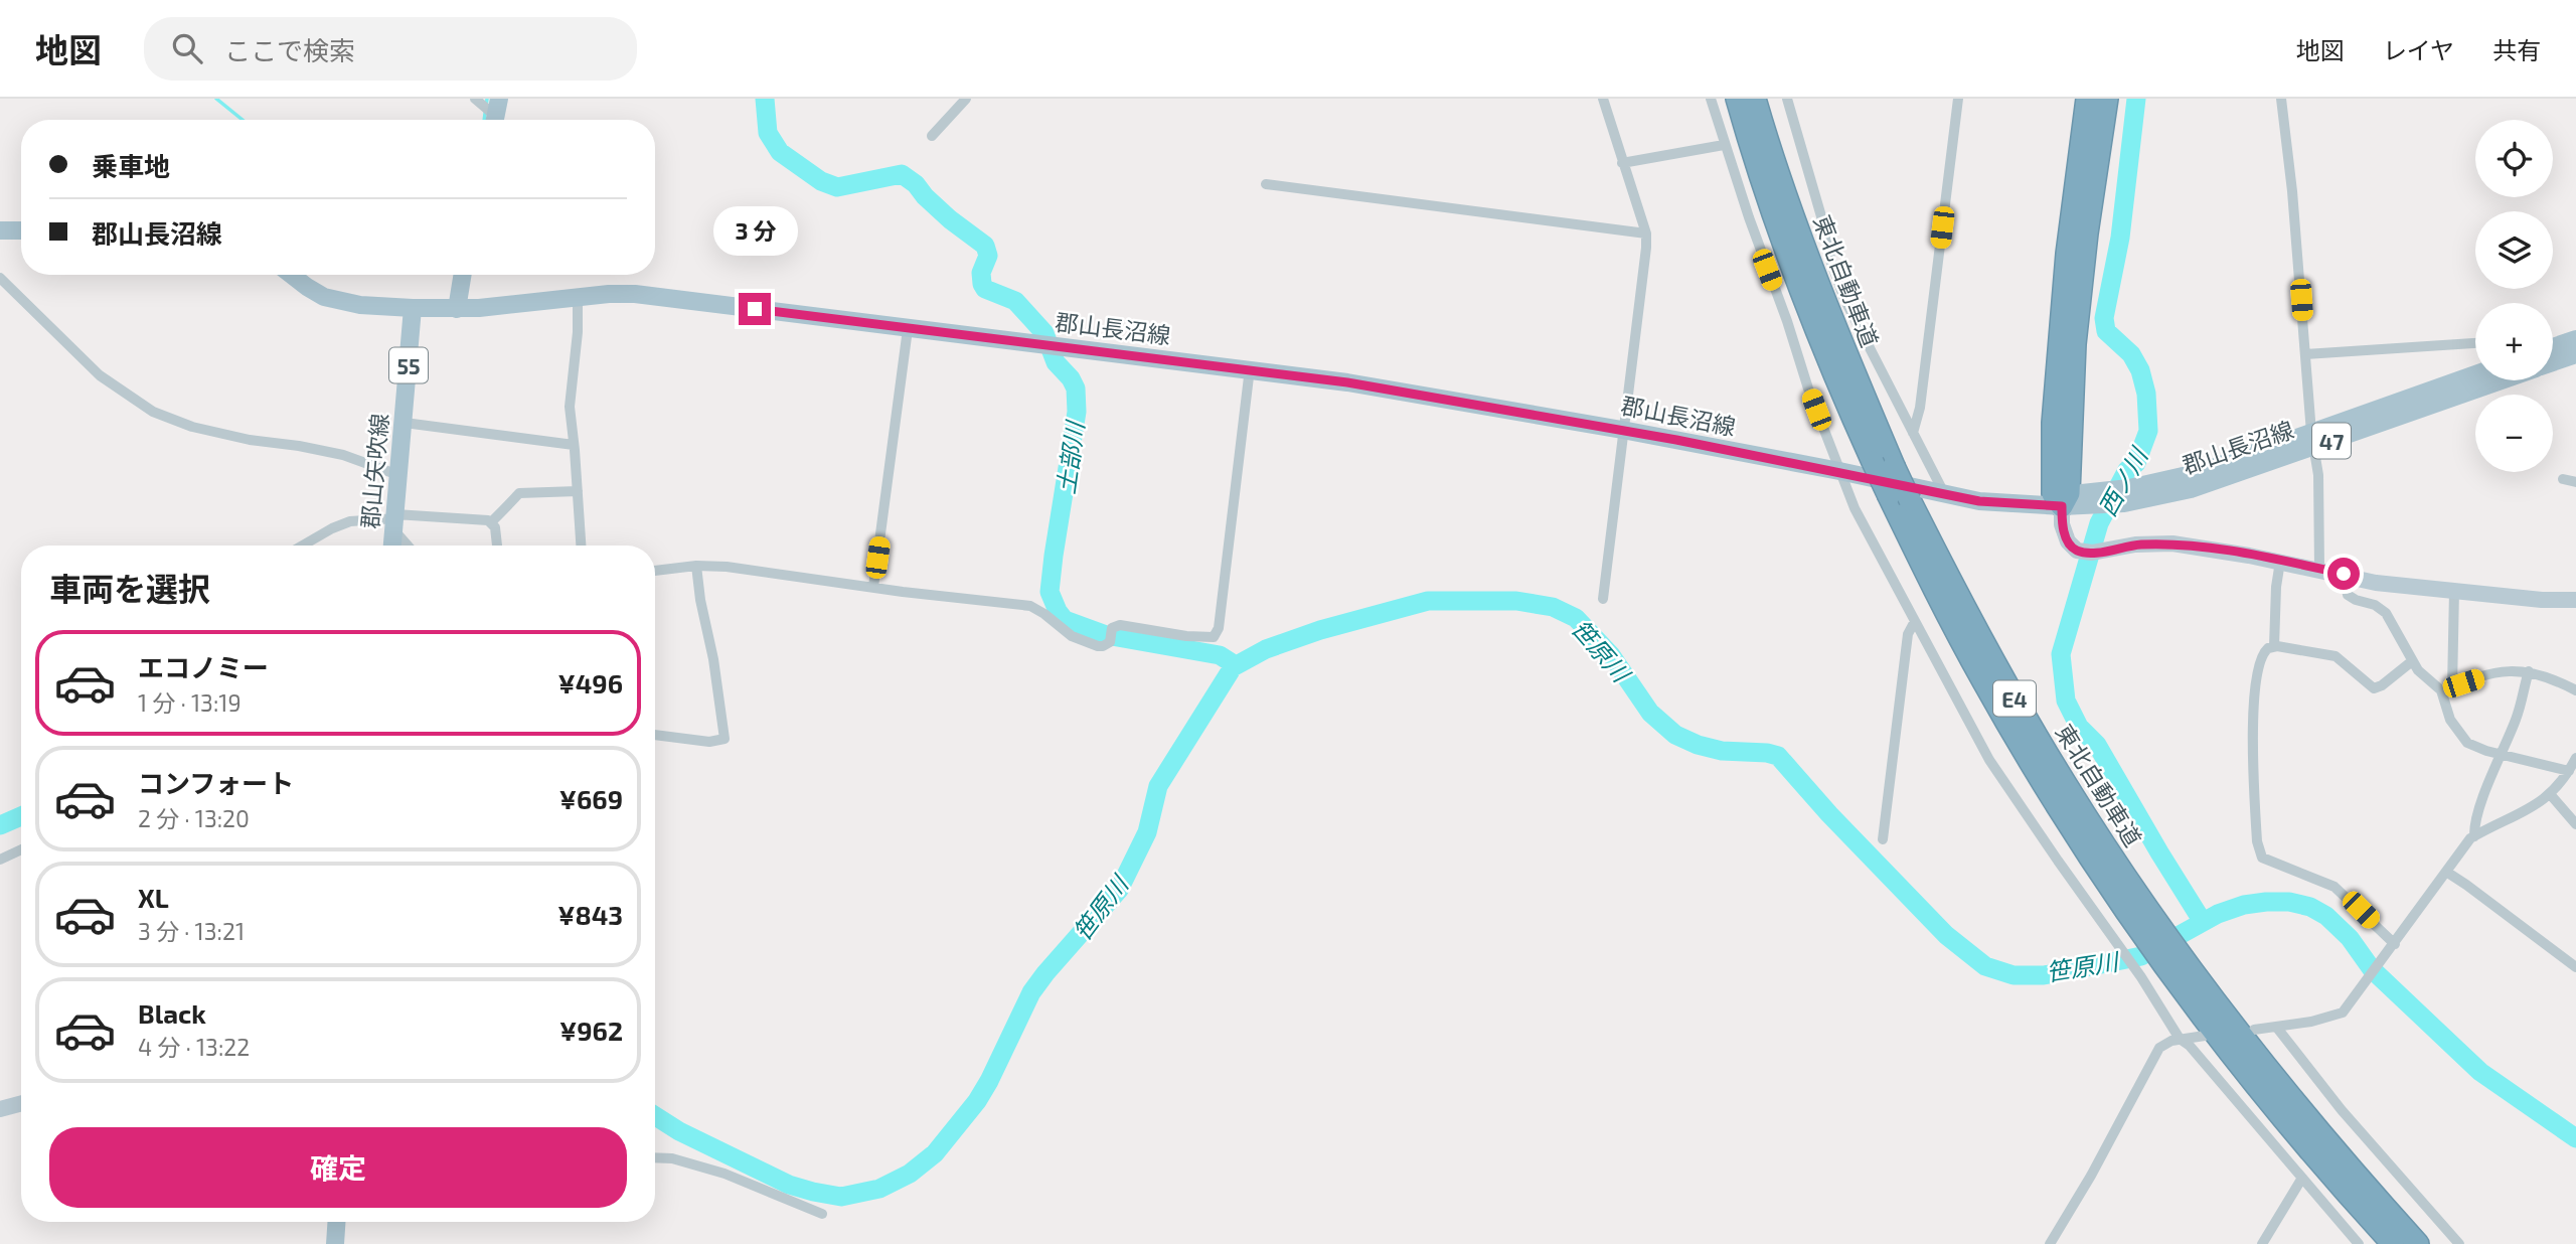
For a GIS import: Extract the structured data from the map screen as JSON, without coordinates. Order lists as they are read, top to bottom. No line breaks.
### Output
{"streets":{"highway":["東北自動車道","E4"],"main road":["郡山長沼線","55","47","郡山矢吹線"]},"crossings":[["郡山長沼線","郡山矢吹線"]],"water":["土部川","西ノ川","笹原川"],"page":{"header":"地図","search":"ここで検索","nav":["地図","レイヤ","共有"],"map_buttons":["+","−"],"banner":["乗車地","郡山長沼線"],"bubble":"3 分","heading":"車両を選択","list":[{"name":"エコノミー","note":"1 分 · 13:19","value":"¥496"},{"name":"コンフォート","note":"2 分 · 13:20","value":"¥669"},{"name":"XL","note":"3 分 · 13:21","value":"¥843"},{"name":"Black","note":"4 分 · 13:22","value":"¥962"}],"buttons":"確定"}}
